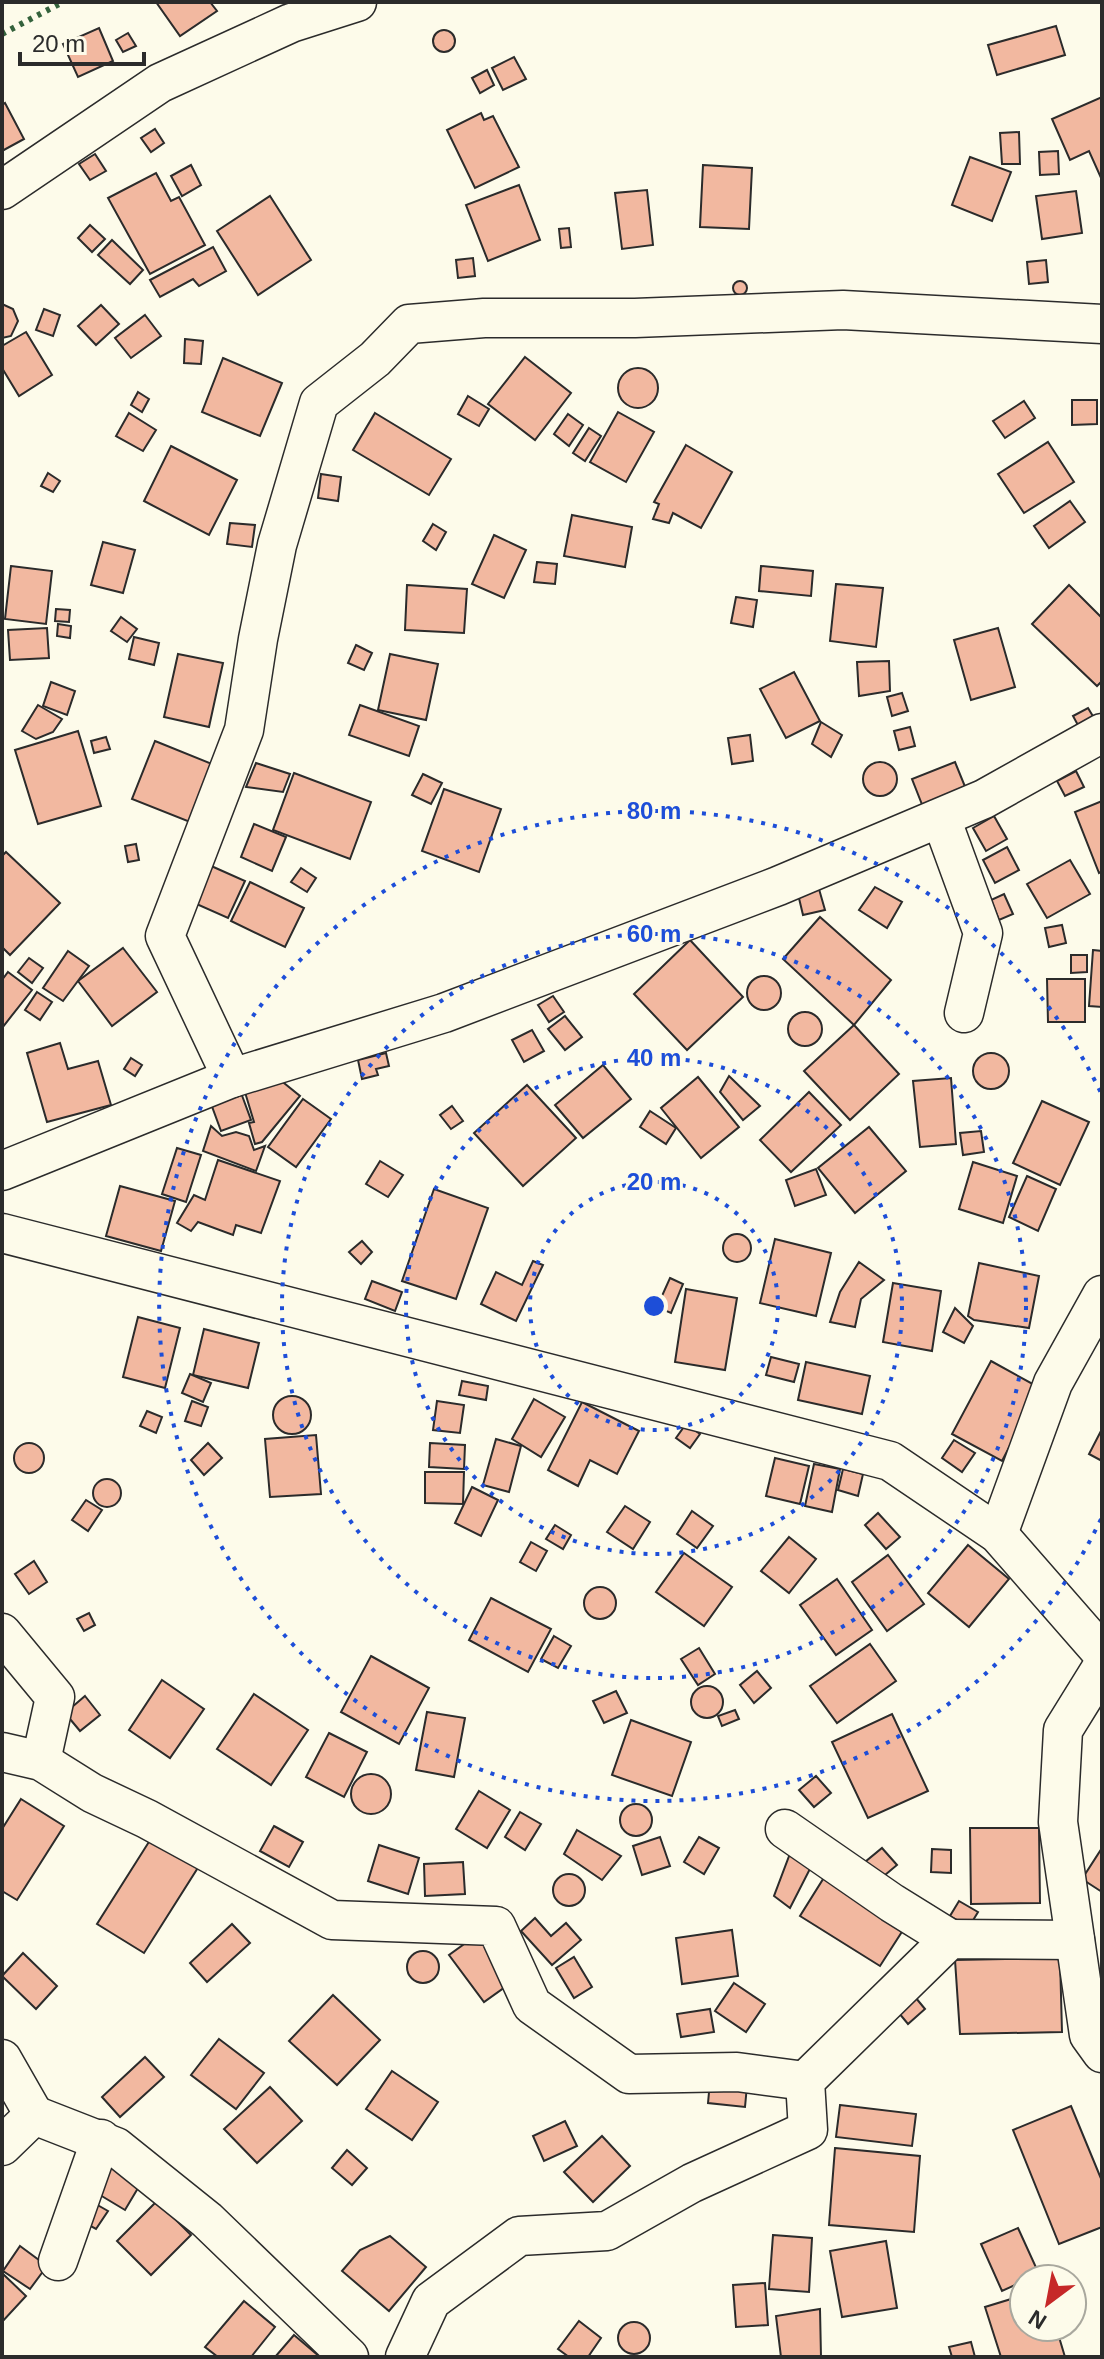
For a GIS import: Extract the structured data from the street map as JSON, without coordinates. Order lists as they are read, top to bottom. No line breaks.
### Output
{"scale_bar":"20 m","north":"bottom left","rings":["80 m","60 m","40 m","20 m"]}
